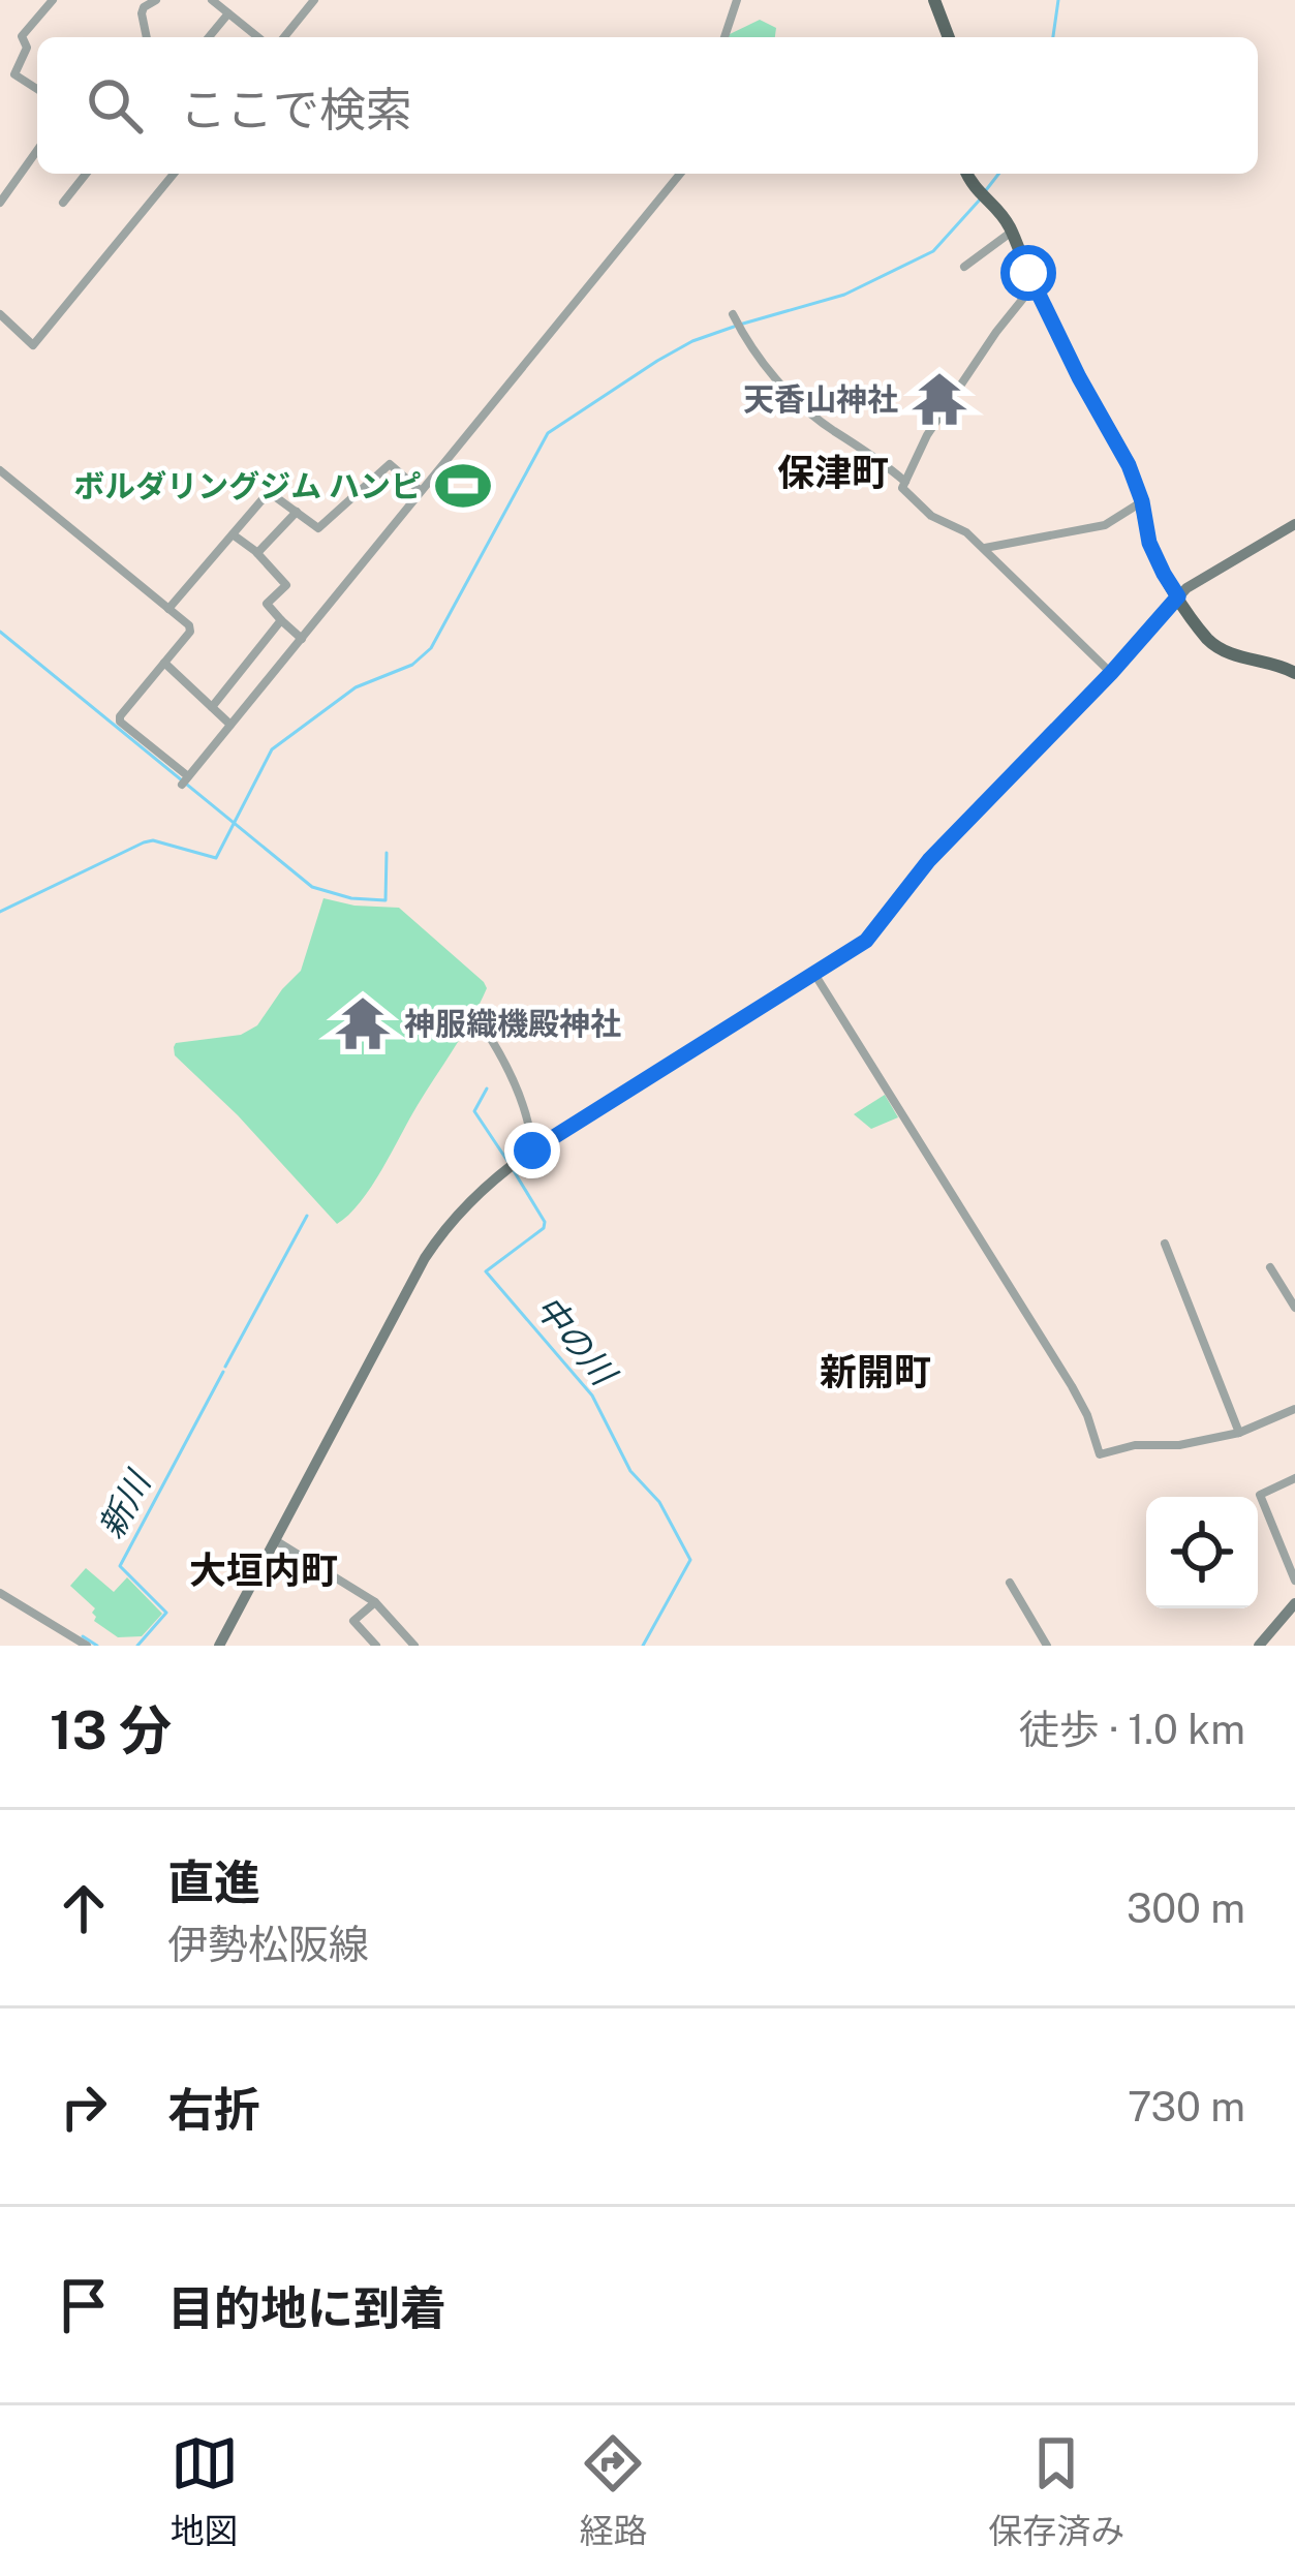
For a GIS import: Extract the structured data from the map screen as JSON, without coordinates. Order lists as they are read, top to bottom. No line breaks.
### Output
{"districts":["保津町","新開町","大垣内町"],"water":["中の川","新川"],"places":{"temple":["天香山神社","神服織機殿神社"],"sports":["ボルダリングジム ハンピ"]},"page":{"search":"ここで検索","heading":["13 分","徒歩 · 1.0 km"],"list":[["直進","伊勢松阪線","300 m"],["右折","730 m"],"目的地に到着"],"nav":["地図","経路","保存済み"]}}
